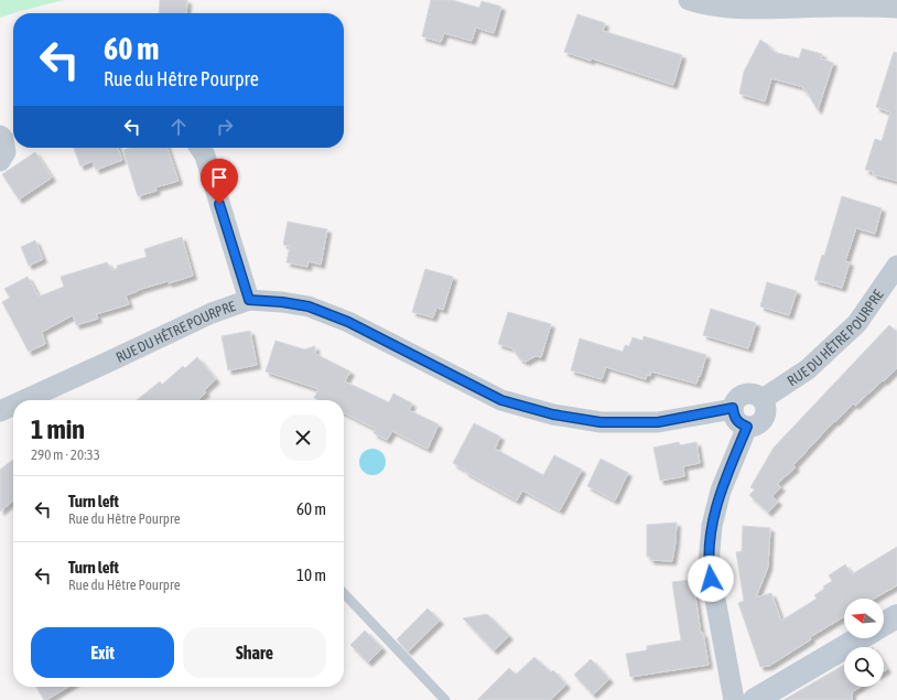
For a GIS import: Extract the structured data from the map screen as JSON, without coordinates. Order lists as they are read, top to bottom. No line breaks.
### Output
{"streets":{"street":["RUE DU HÊTRE POURPRE"]},"north":"left","page":{"turn":["60 m","Rue du Hêtre Pourpre"],"heading":["1 min","290 m · 20:33"],"list":[{"name":"Turn left","note":"Rue du Hêtre Pourpre","value":"60 m"},{"name":"Turn left","note":"Rue du Hêtre Pourpre","value":"10 m"}],"buttons":["Exit","Share"]}}
